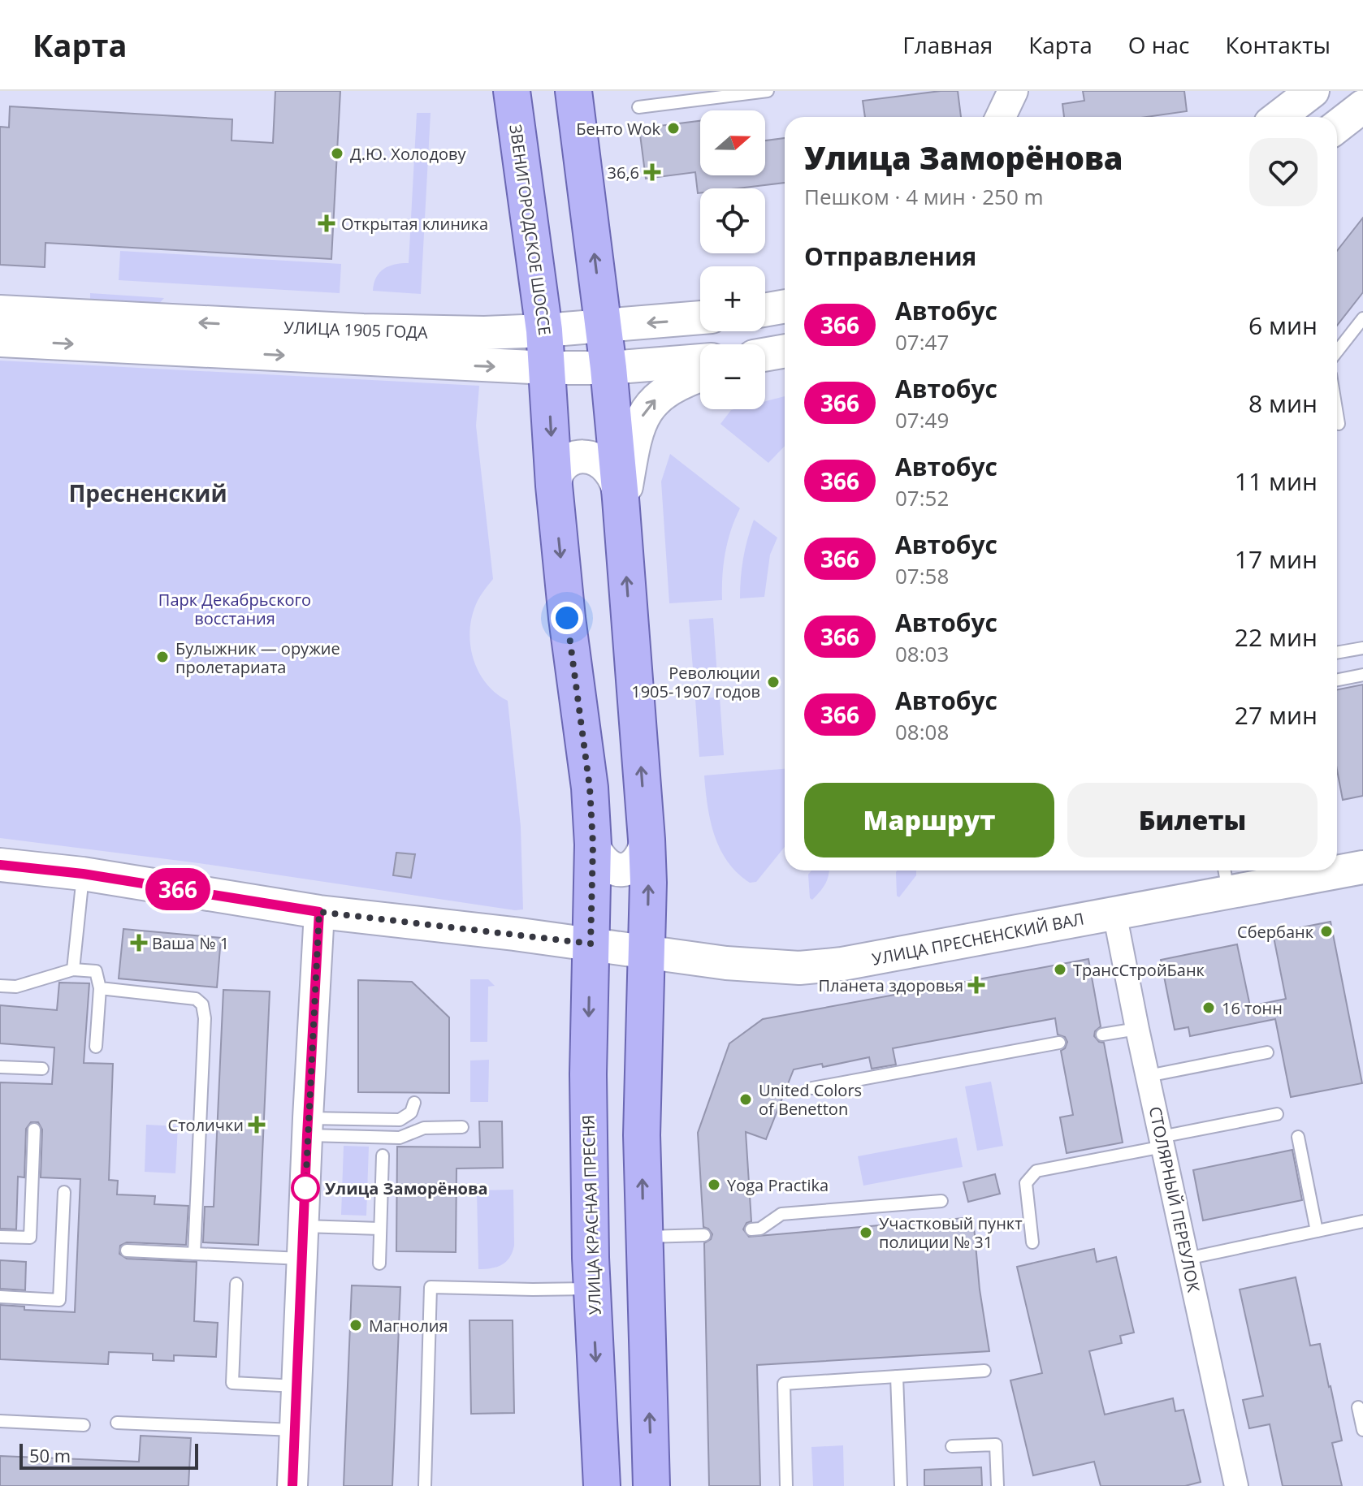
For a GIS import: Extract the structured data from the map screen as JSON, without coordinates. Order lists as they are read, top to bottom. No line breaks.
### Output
{"streets":{"main road":["ЗВЕНИГОРОДСКОЕ ШОССЕ","УЛИЦА 1905 ГОДА","УЛИЦА ПРЕСНЕНСКИЙ ВАЛ","УЛИЦА КРАСНАЯ ПРЕСНЯ"],"street":["СТОЛЯРНЫЙ ПЕРЕУЛОК"]},"crossings":[["ЗВЕНИГОРОДСКОЕ ШОССЕ","УЛИЦА 1905 ГОДА"],["ЗВЕНИГОРОДСКОЕ ШОССЕ","УЛИЦА КРАСНАЯ ПРЕСНЯ"],["УЛИЦА ПРЕСНЕНСКИЙ ВАЛ","СТОЛЯРНЫЙ ПЕРЕУЛОК"],["УЛИЦА ПРЕСНЕНСКИЙ ВАЛ","УЛИЦА КРАСНАЯ ПРЕСНЯ"]],"districts":["Пресненский"],"parks":["Парк Декабрьского восстания"],"places":{"other":["Бенто Wok","Д.Ю. Холодову","Булыжник — оружие пролетариата","Революции 1905-1907 годов","Сбербанк","ТрансСтройБанк","16 тонн","United Colors of Benetton","Yoga Practika","Улица Заморёнова","Участковый пункт полиции № 31","Магнолия"],"health":["36,6","Открытая клиника","Ваша № 1","Планета здоровья","Столички"]},"lines":["bus line 366"],"scale_bar":"50 m","north":"right","page":{"header":"Карта","nav":["Главная","Карта","О нас","Контакты"],"on_map":"366","map_buttons":["+","−"],"heading":[["Улица Заморёнова","Пешком · 4 мин · 250 m"],"Отправления"],"list":[{"mark":"366","name":"Автобус","note":"07:47","value":"6 мин"},{"mark":"366","name":"Автобус","note":"07:49","value":"8 мин"},{"mark":"366","name":"Автобус","note":"07:52","value":"11 мин"},{"mark":"366","name":"Автобус","note":"07:58","value":"17 мин"},{"mark":"366","name":"Автобус","note":"08:03","value":"22 мин"},{"mark":"366","name":"Автобус","note":"08:08","value":"27 мин"}],"buttons":["Маршрут","Билеты"],"scale":"50 m"}}
